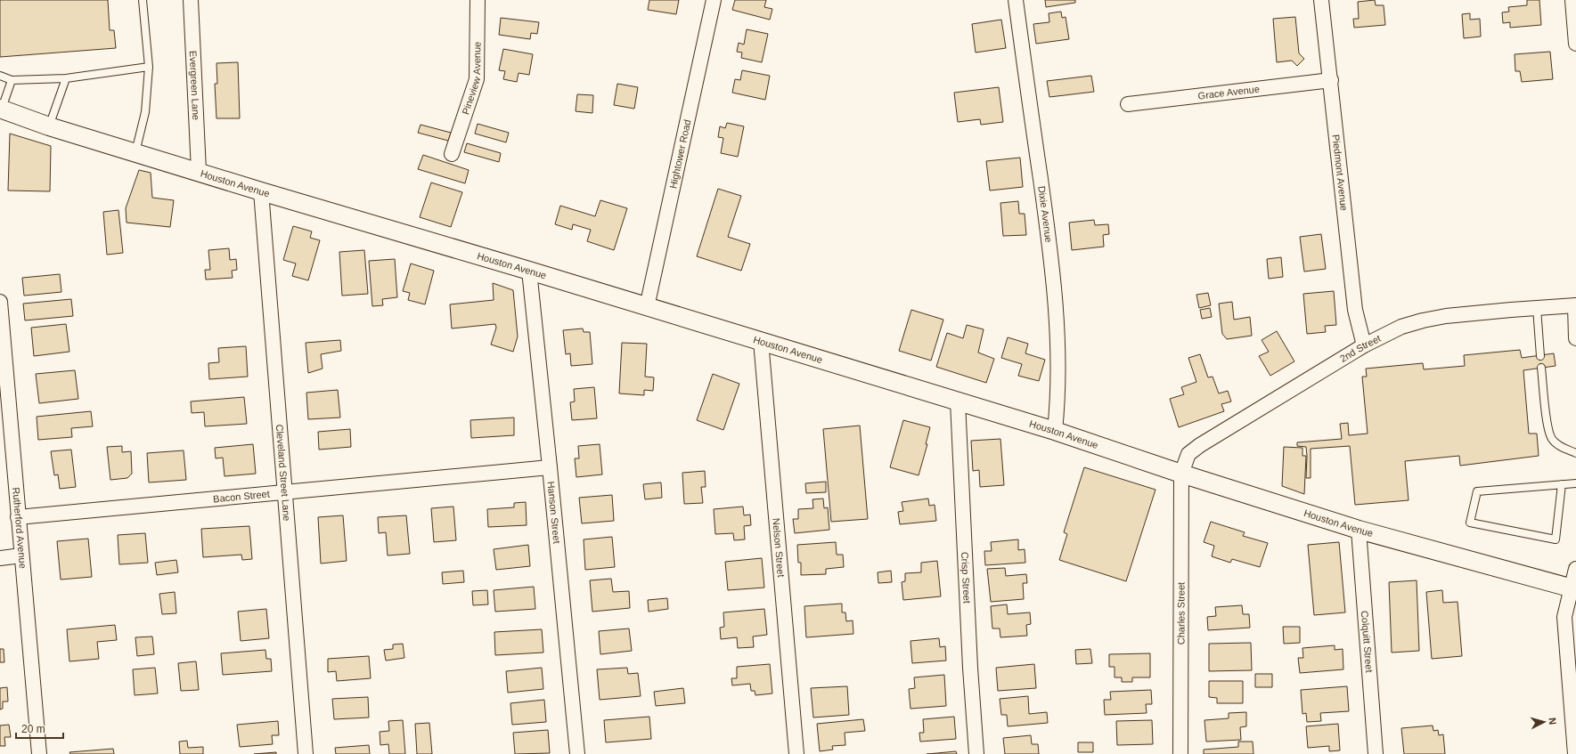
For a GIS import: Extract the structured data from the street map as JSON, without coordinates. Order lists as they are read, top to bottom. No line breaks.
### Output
{"streets":{"street":["Pineview Avenue","Evergreen Lane","Grace Avenue","Hightower Road","Piedmont Avenue","Houston Avenue","Dixie Avenue","2nd Street","Cleveland Street Lane","Bacon Street","Hanson Street","Rutherford Avenue","Nelson Street","Crisp Street","Charles Street","Colquitt Street"]},"crossings":[["Evergreen Lane","Houston Avenue"],["Grace Avenue","Piedmont Avenue"],["Hightower Road","Houston Avenue"],["Piedmont Avenue","2nd Street"],["Houston Avenue","Dixie Avenue"],["Houston Avenue","2nd Street"],["Houston Avenue","Cleveland Street Lane"],["Houston Avenue","Hanson Street"],["Houston Avenue","Nelson Street"],["Houston Avenue","Crisp Street"],["Houston Avenue","Charles Street"],["Houston Avenue","Colquitt Street"],["2nd Street","Charles Street"],["Cleveland Street Lane","Bacon Street"],["Bacon Street","Hanson Street"],["Bacon Street","Rutherford Avenue"]],"scale_bar":"20 m","north":"right"}
